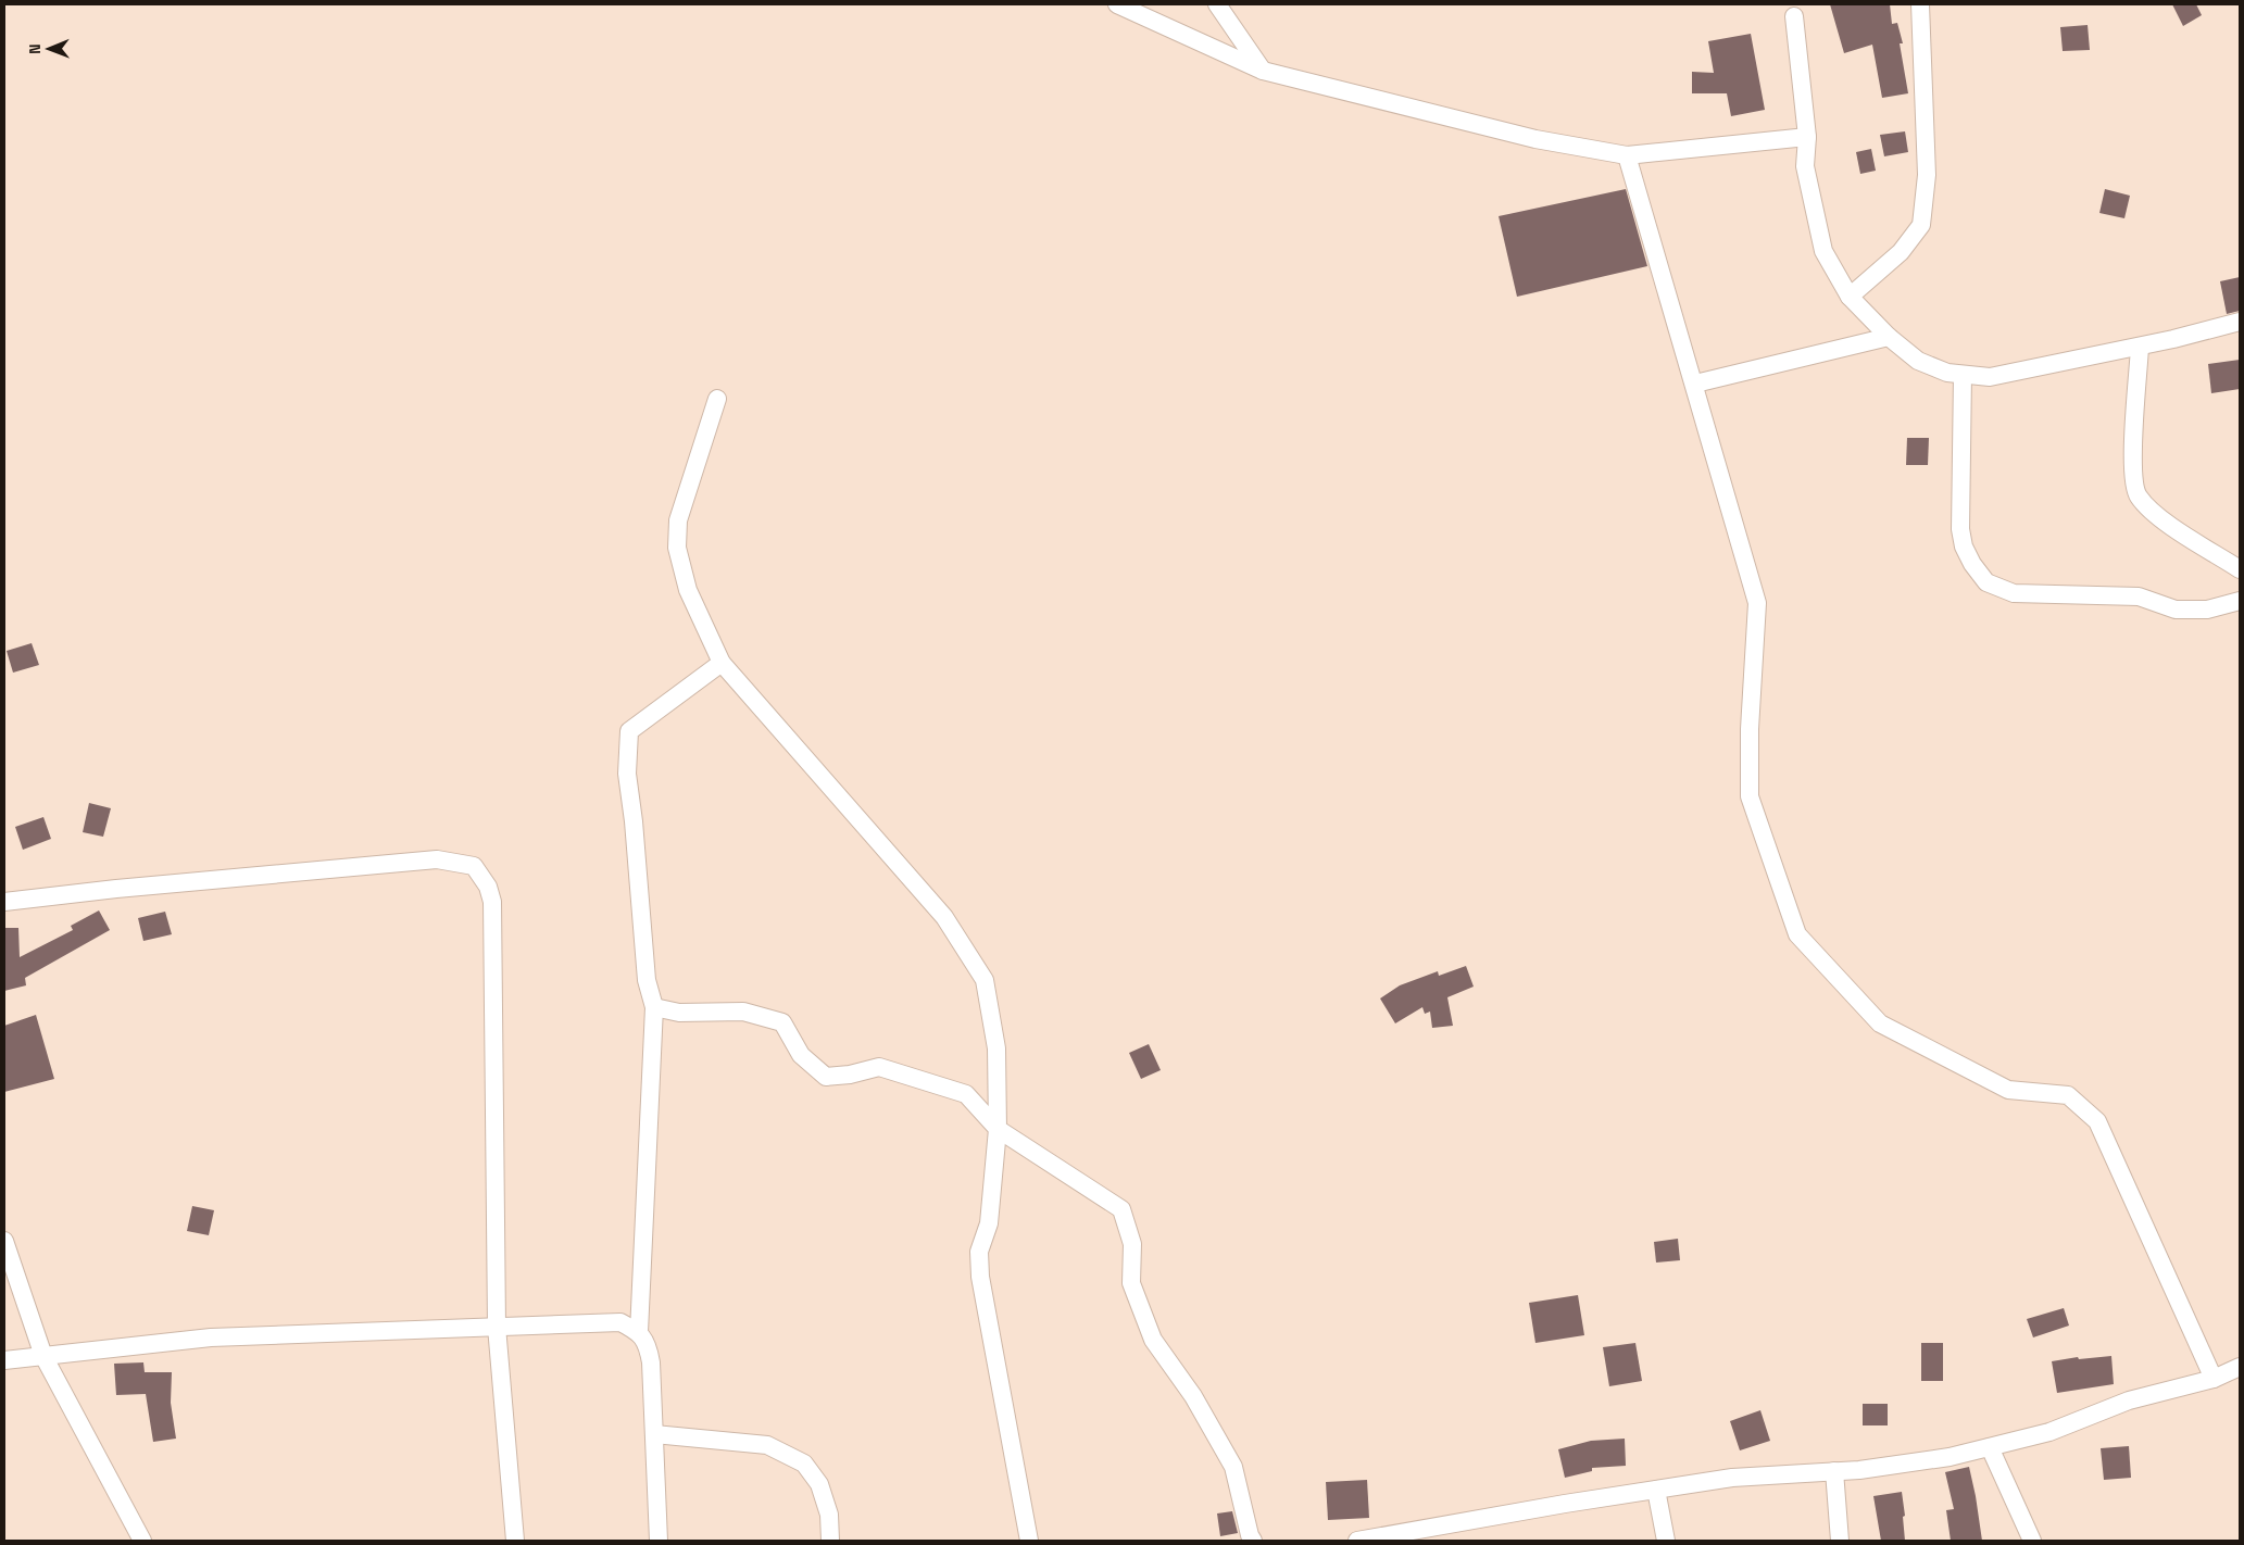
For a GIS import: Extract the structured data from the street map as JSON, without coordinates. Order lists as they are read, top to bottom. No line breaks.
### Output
{"north":"left"}
